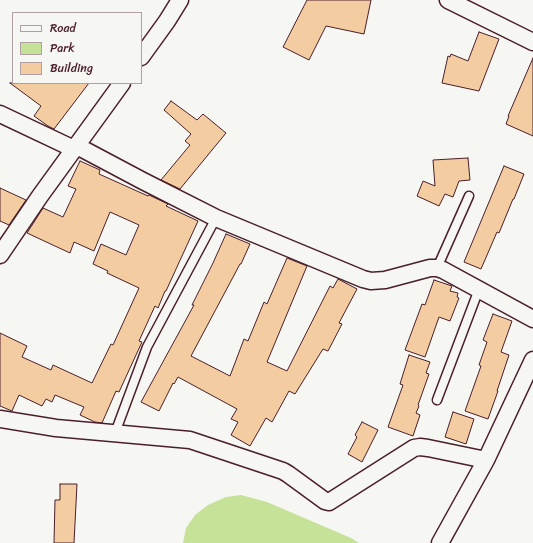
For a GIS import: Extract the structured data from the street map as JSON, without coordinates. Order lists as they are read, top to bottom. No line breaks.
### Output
{"legend":["Road","Park","Building"]}
